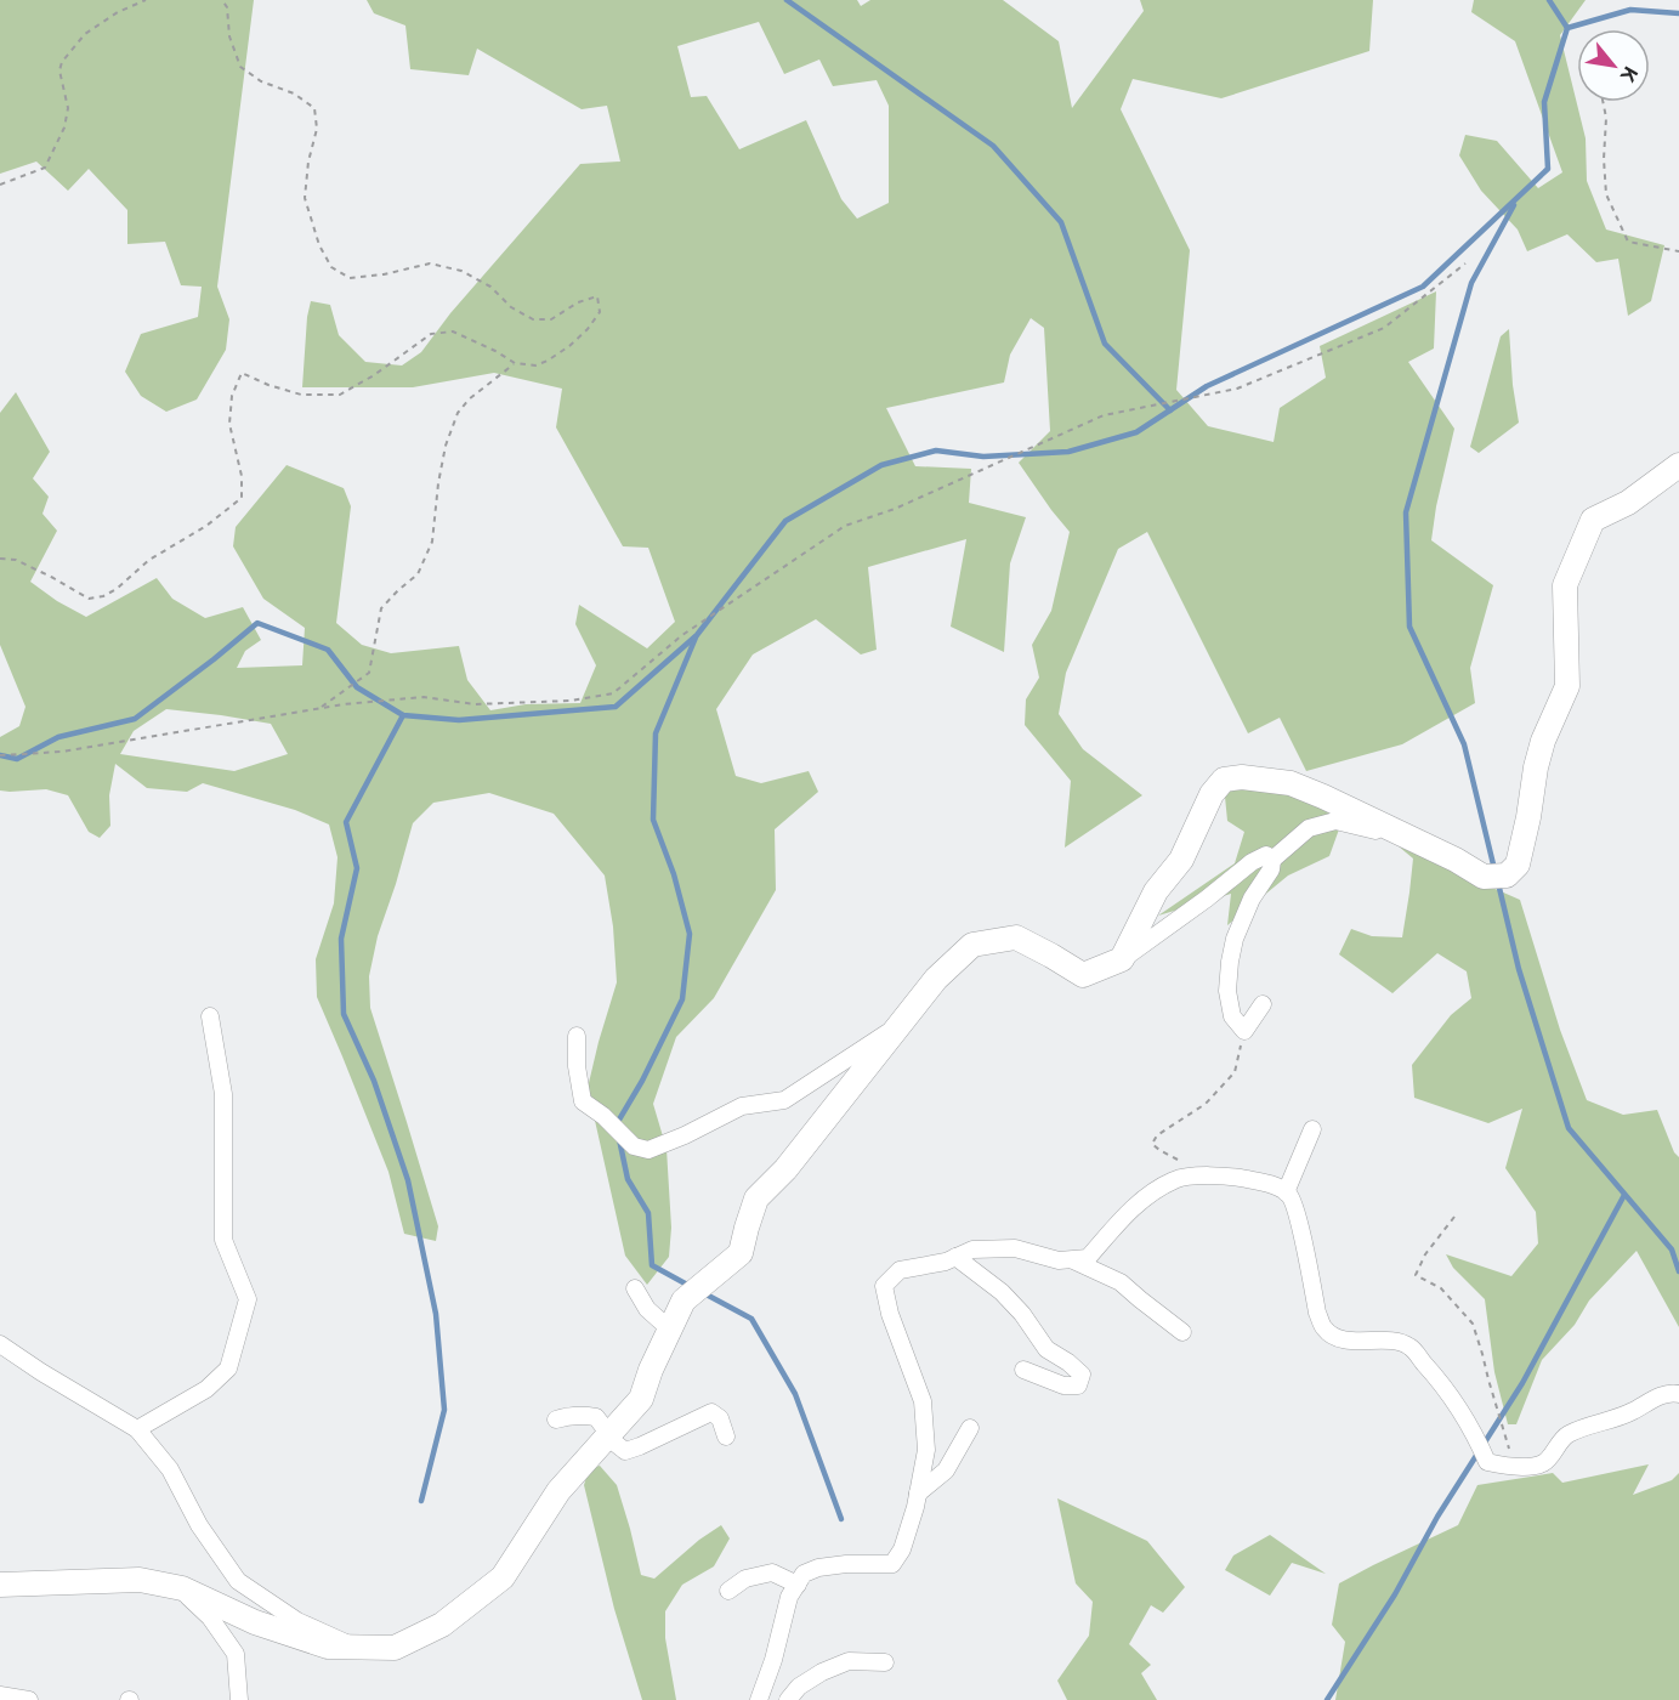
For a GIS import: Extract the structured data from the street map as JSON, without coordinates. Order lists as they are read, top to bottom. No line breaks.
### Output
{"north":"bottom right"}
